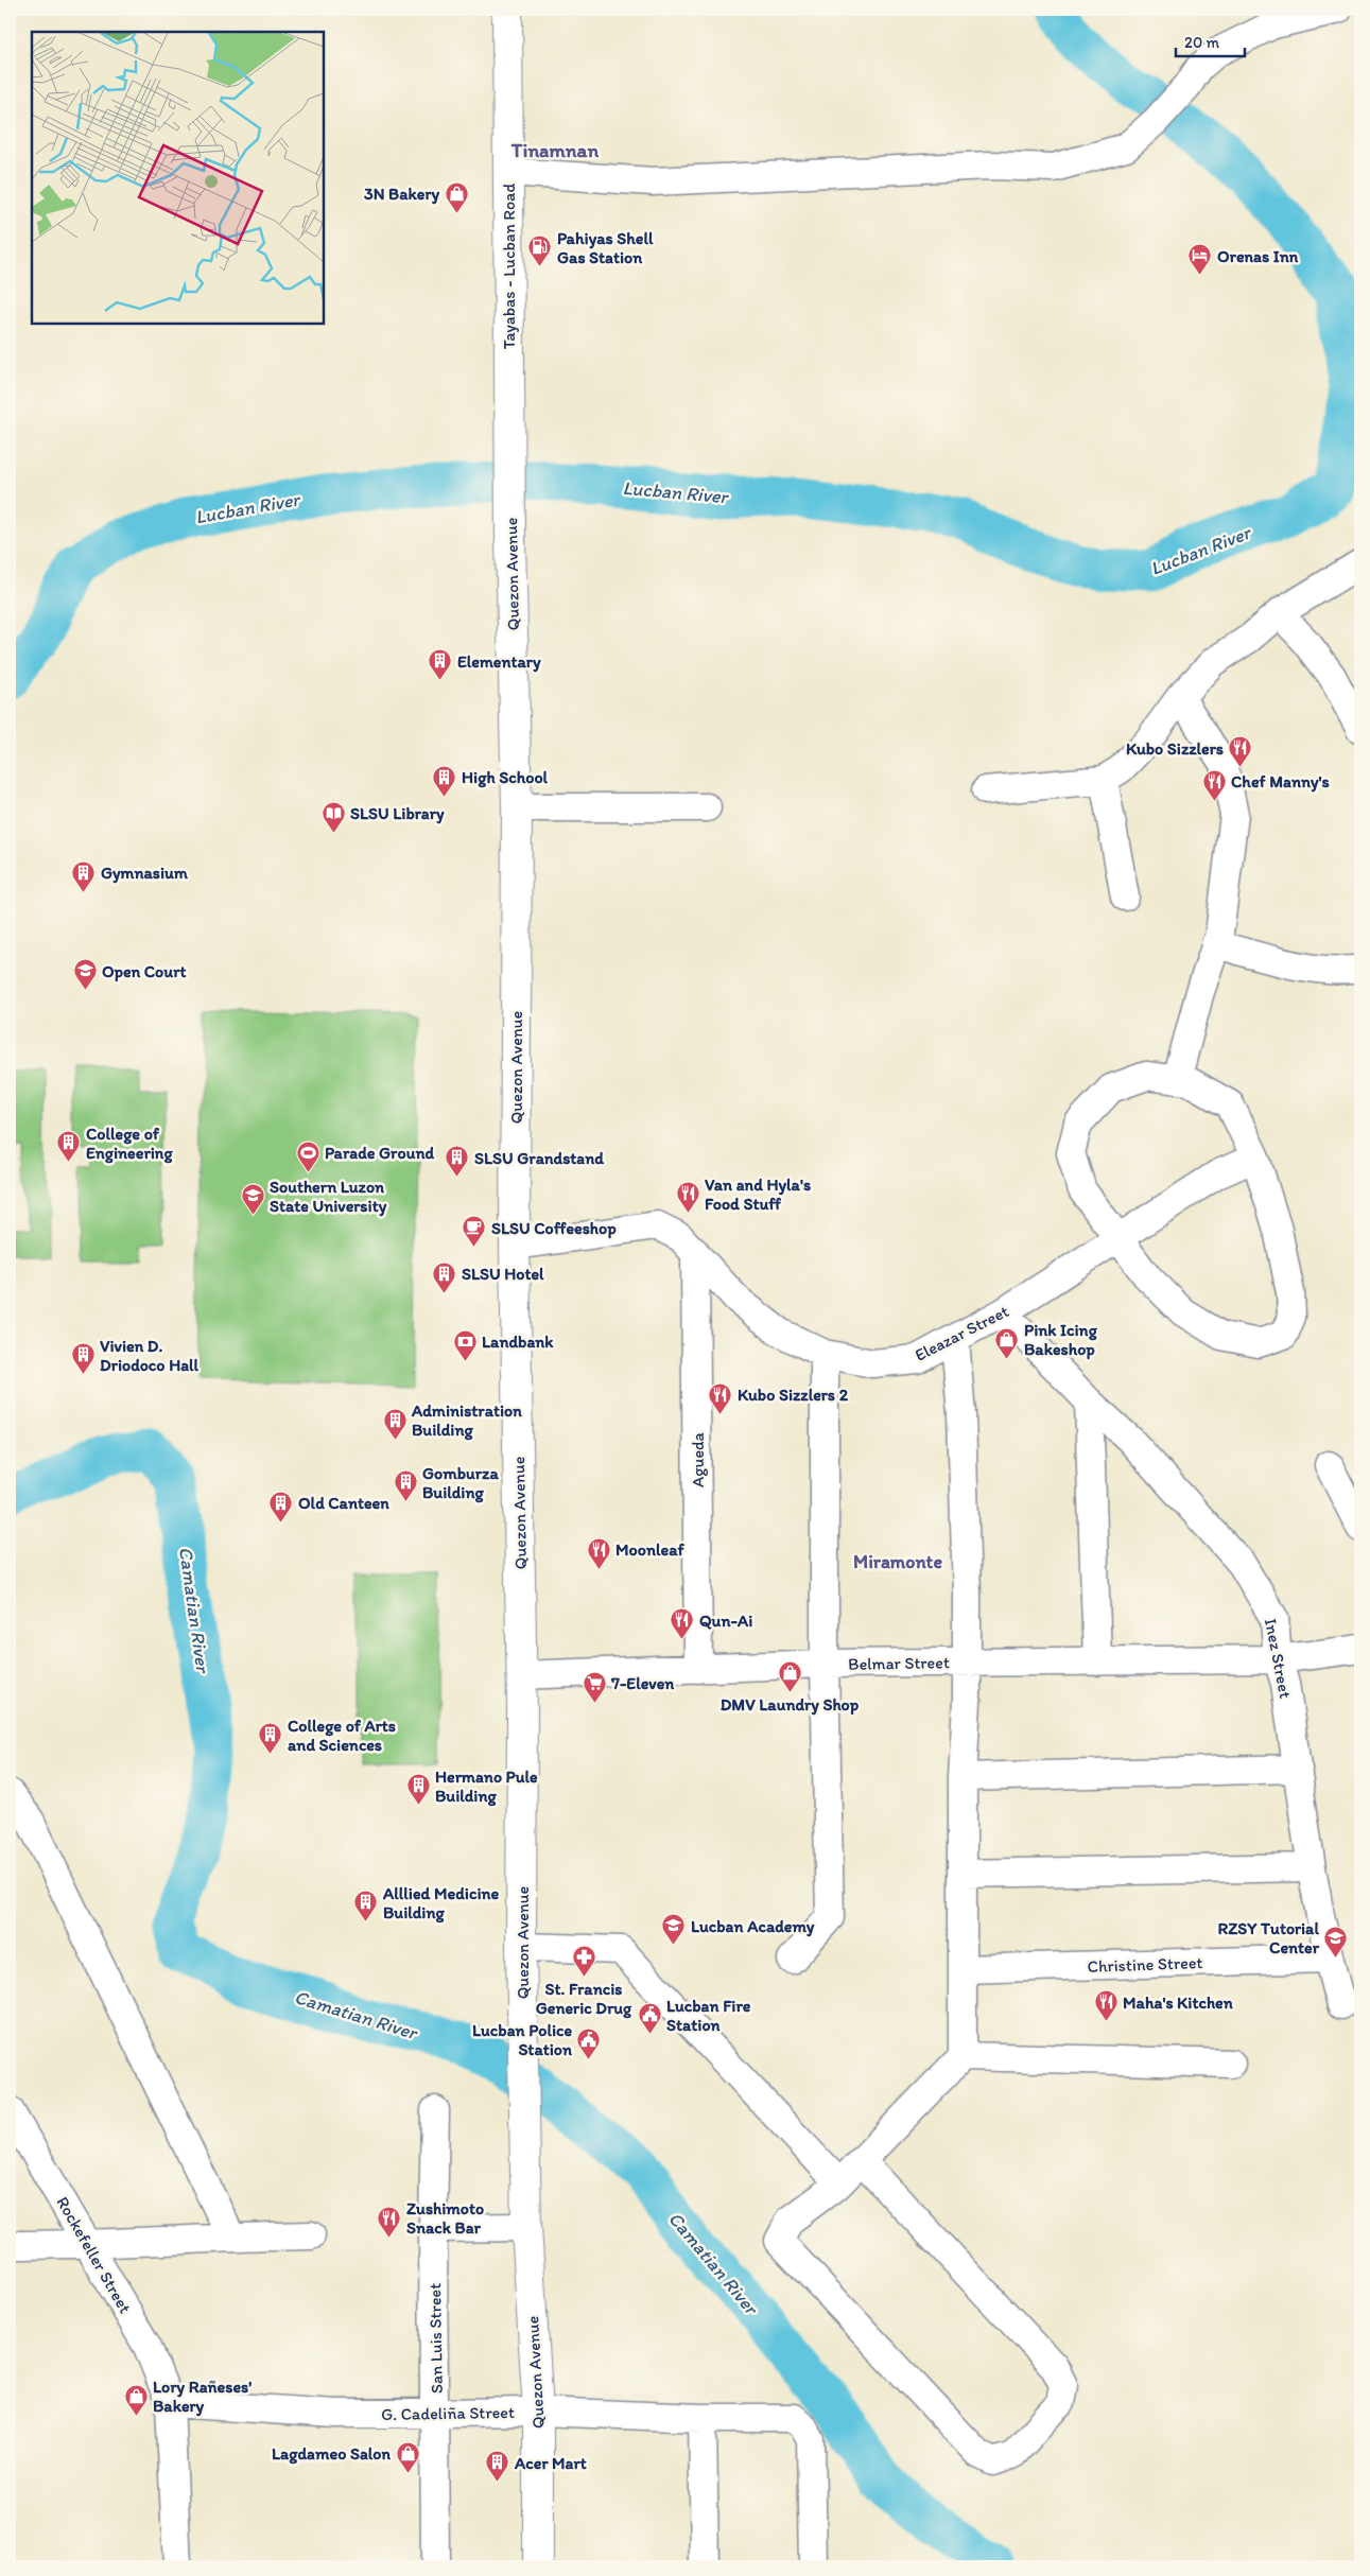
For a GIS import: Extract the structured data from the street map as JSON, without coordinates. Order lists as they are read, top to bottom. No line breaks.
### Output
{"streets":{"main road":["Tayabas - Lucban Road","Quezon Avenue"],"street":["Eleazar Street","Agueda","Inez Street","Belmar Street","Christine Street","Rockefeller Street","San Luis Street","G. Cadeliña Street"]},"crossings":[["Tayabas - Lucban Road","Quezon Avenue"],["Quezon Avenue","Eleazar Street"],["Quezon Avenue","Belmar Street"],["Quezon Avenue","G. Cadeliña Street"],["Eleazar Street","Agueda"],["Eleazar Street","Inez Street"],["Agueda","Belmar Street"],["Inez Street","Belmar Street"],["Inez Street","Christine Street"],["Rockefeller Street","G. Cadeliña Street"],["San Luis Street","G. Cadeliña Street"]],"districts":["Tinamnan","Miramonte"],"water":["Lucban River","Camatian River"],"places":{"shop":["3N Bakery","Pink Icing Bakeshop","DMV Laundry Shop","Lory Rañeses' Bakery","Lagdameo Salon"],"fuel station":["Pahiyas Shell Gas Station"],"hotel":["Orenas Inn"],"building":["Elementary","High School","Gymnasium","College of Engineering","SLSU Grandstand","SLSU Hotel","Vivien D. Driodoco Hall","Administration Building","Gomburza Building","Old Canteen","College of Arts and Sciences","Hermano Pule Building","Alllied Medicine Building","Acer Mart"],"restaurant":["Kubo Sizzlers","Chef Manny's","Van and Hyla's Food Stuff","Kubo Sizzlers 2","Moonleaf","Qun-Ai","Maha's Kitchen","Zushimoto Snack Bar"],"library":["SLSU Library"],"school or university":["Open Court","Southern Luzon State University","Lucban Academy","RZSY Tutorial Center"],"sports":["Parade Ground"],"cafe":["SLSU Coffeeshop"],"bank":["Landbank"],"supermarket":["7-Eleven"],"pharmacy":["St. Francis Generic Drug"],"public building":["Lucban Fire Station","Lucban Police Station"]},"scale_bar":"20 m"}
